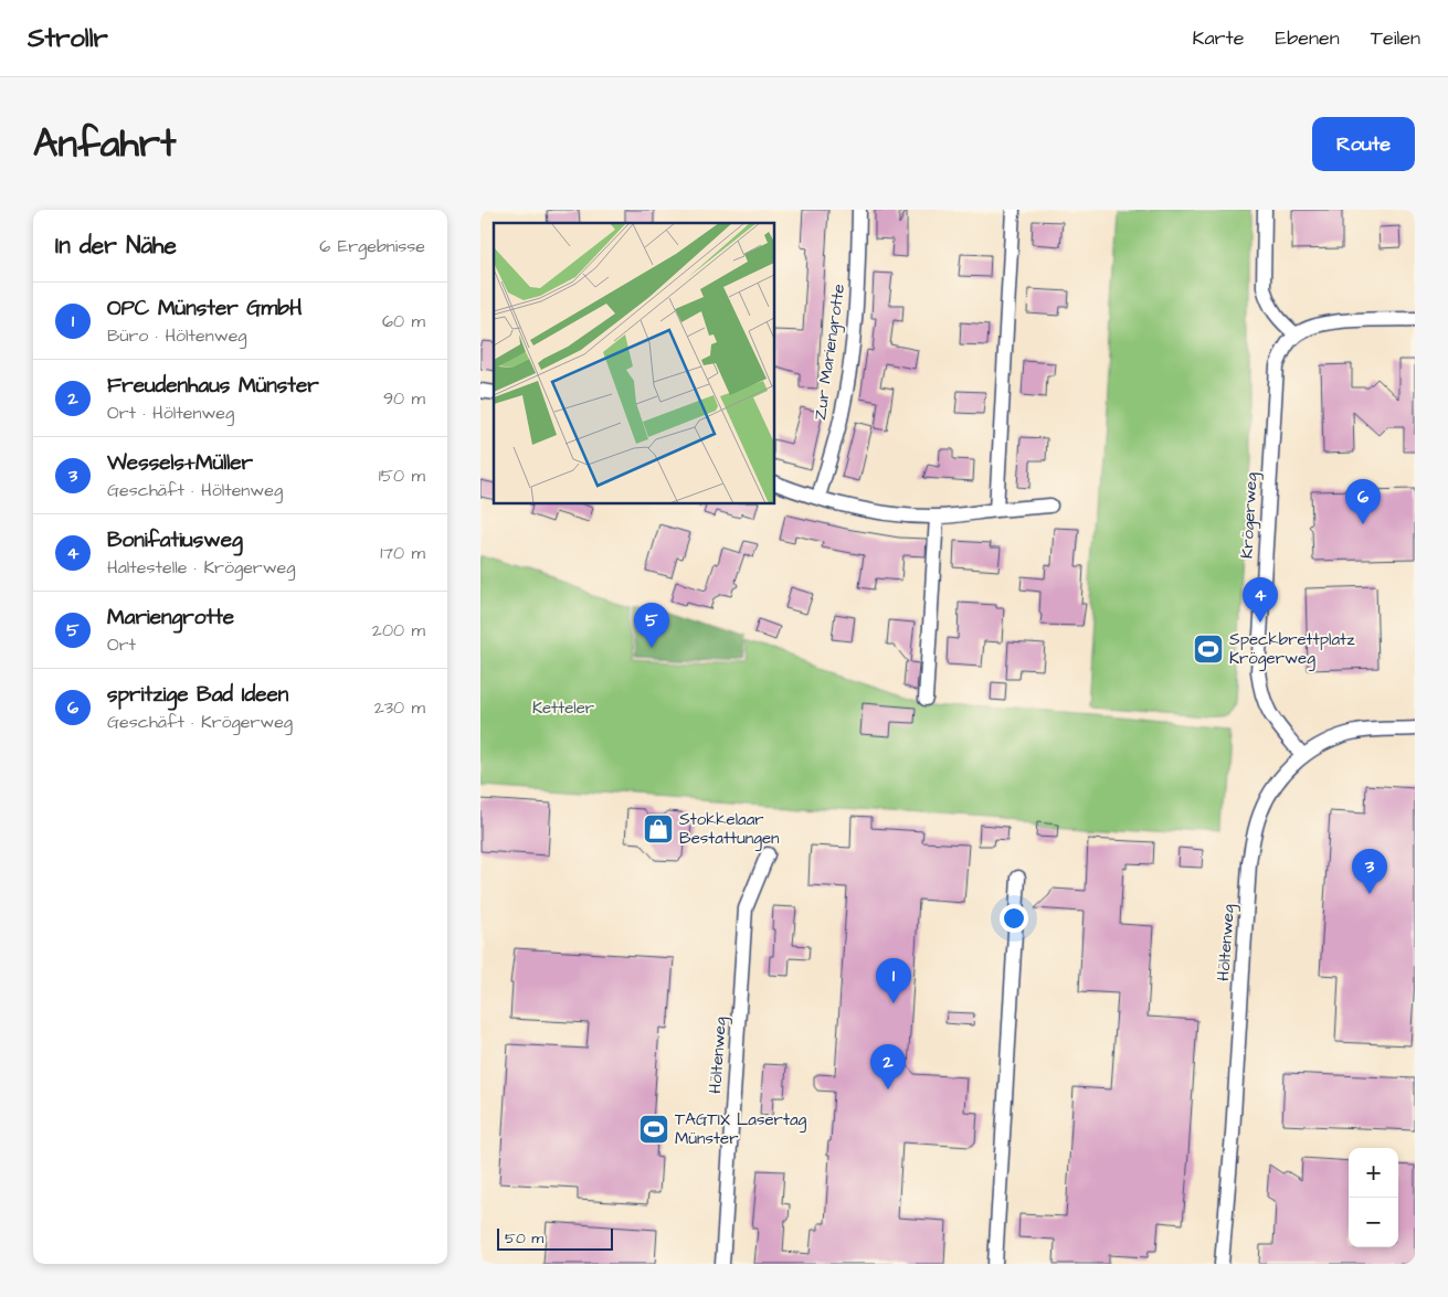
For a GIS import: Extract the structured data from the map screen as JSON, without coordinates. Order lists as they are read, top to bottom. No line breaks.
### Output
{"streets":{"street":["Zur Mariengrotte","Krögerweg","Höltenweg"]},"crossings":[["Krögerweg","Höltenweg"]],"parks":["Ketteler"],"places":{"sports":["Speckbrettplatz Krögerweg","TAGTIX Lasertag Münster"],"shop":["Stokkelaar Bestattungen"]},"scale_bar":"50 m","page":{"header":"Strollr","nav":["Karte","Ebenen","Teilen"],"title":"Anfahrt","buttons":"Route","heading":["In der Nähe","6 Ergebnisse"],"list":[{"mark":"1","name":"OPC Münster GmbH","note":"Büro · Höltenweg","value":"60 m"},{"mark":"2","name":"Freudenhaus Münster","note":"Ort · Höltenweg","value":"90 m"},{"mark":"3","name":"Wessels+Müller","note":"Geschäft · Höltenweg","value":"150 m"},{"mark":"4","name":"Bonifatiusweg","note":"Haltestelle · Krögerweg","value":"170 m"},{"mark":"5","name":"Mariengrotte","note":"Ort","value":"200 m"},{"mark":"6","name":"spritzige Bad Ideen","note":"Geschäft · Krögerweg","value":"230 m"}],"pins":["6","4","5","3","1","2"],"map_buttons":["+","−"],"scale":"50 m"}}
